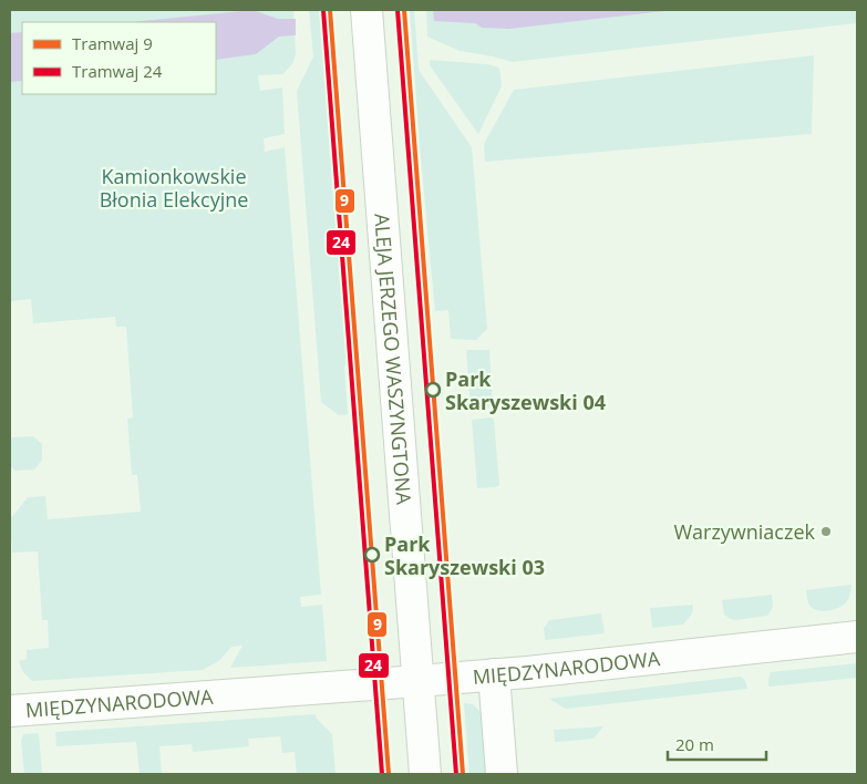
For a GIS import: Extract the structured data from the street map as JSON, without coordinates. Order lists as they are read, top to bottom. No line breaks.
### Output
{"streets":{"street":["ALEJA JERZEGO WASZYNGTONA","MIĘDZYNARODOWA"]},"crossings":[["ALEJA JERZEGO WASZYNGTONA","MIĘDZYNARODOWA"]],"parks":["Kamionkowskie Błonia Elekcyjne"],"places":["Park Skaryszewski 04","Warzywniaczek","Park Skaryszewski 03"],"lines":["tram line 9","tram line 24"],"legend":["Tramwaj 9","Tramwaj 24"],"scale_bar":"20 m"}
